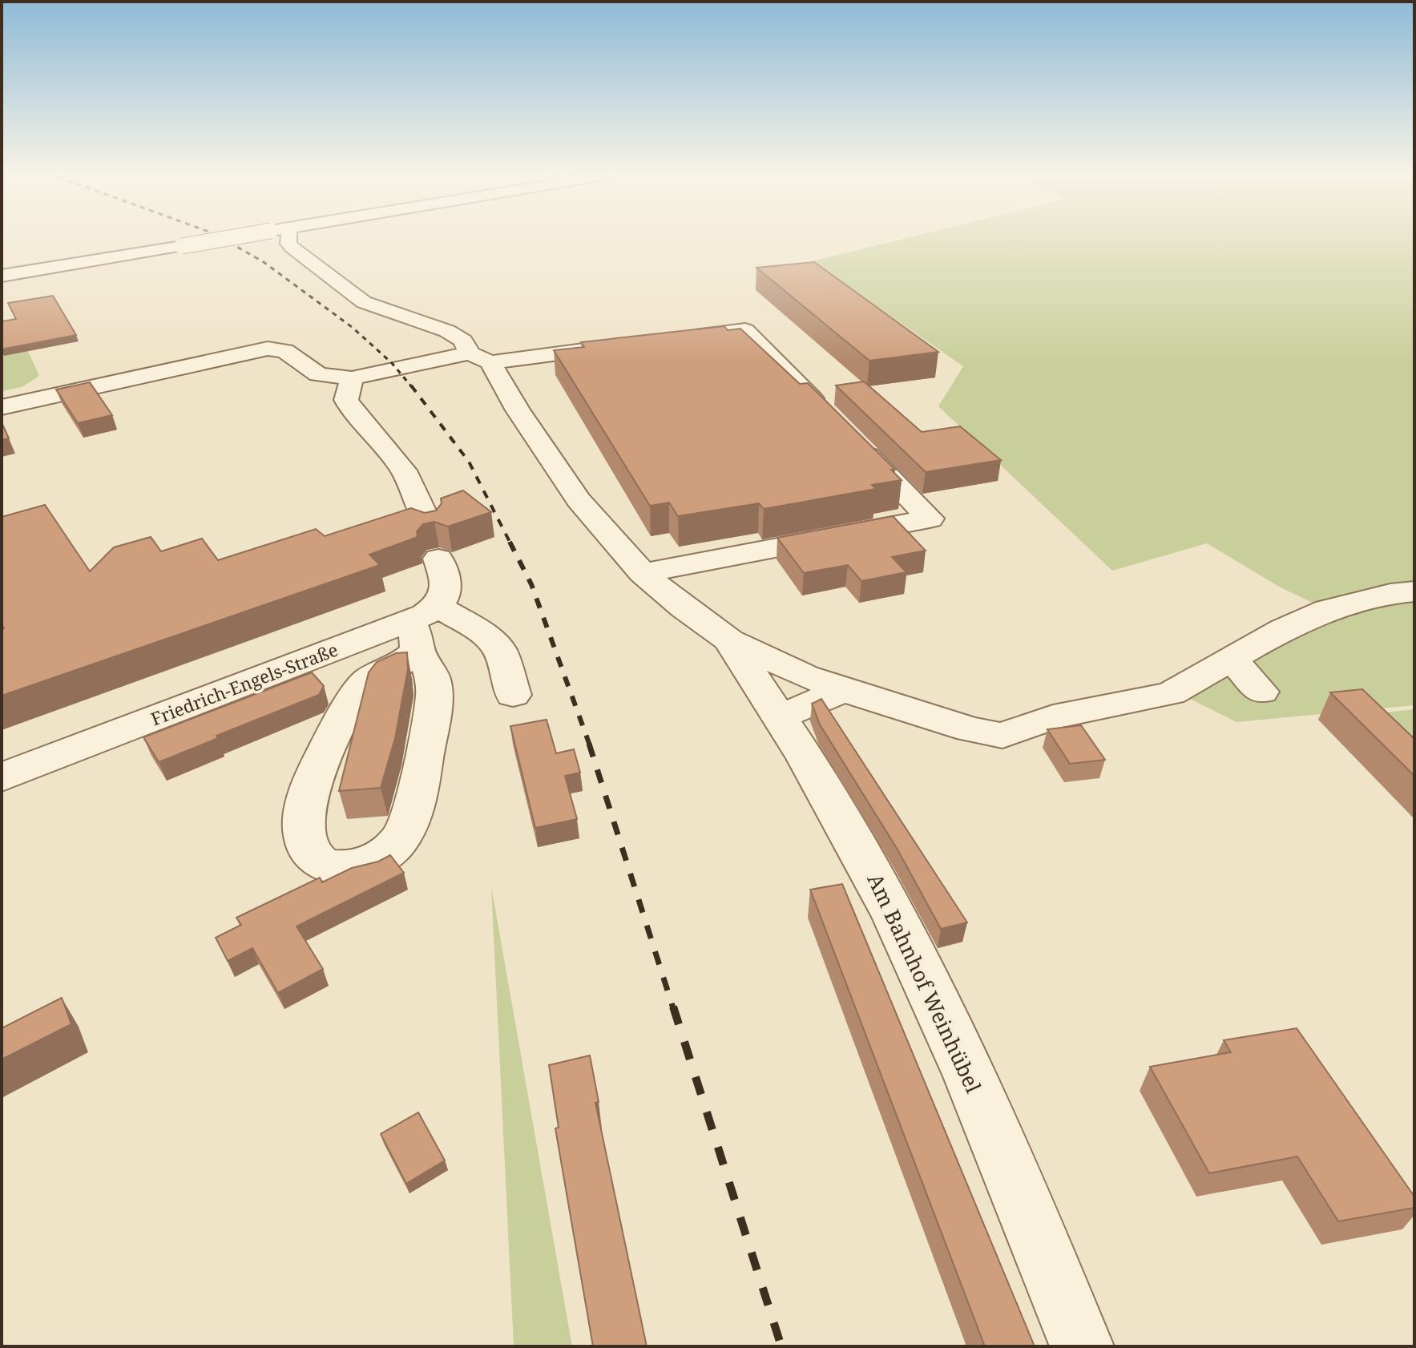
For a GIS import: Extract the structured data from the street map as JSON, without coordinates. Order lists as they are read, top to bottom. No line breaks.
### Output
{"streets":{"street":["Friedrich-Engels-Straße","Am Bahnhof Weinhübel"]}}
